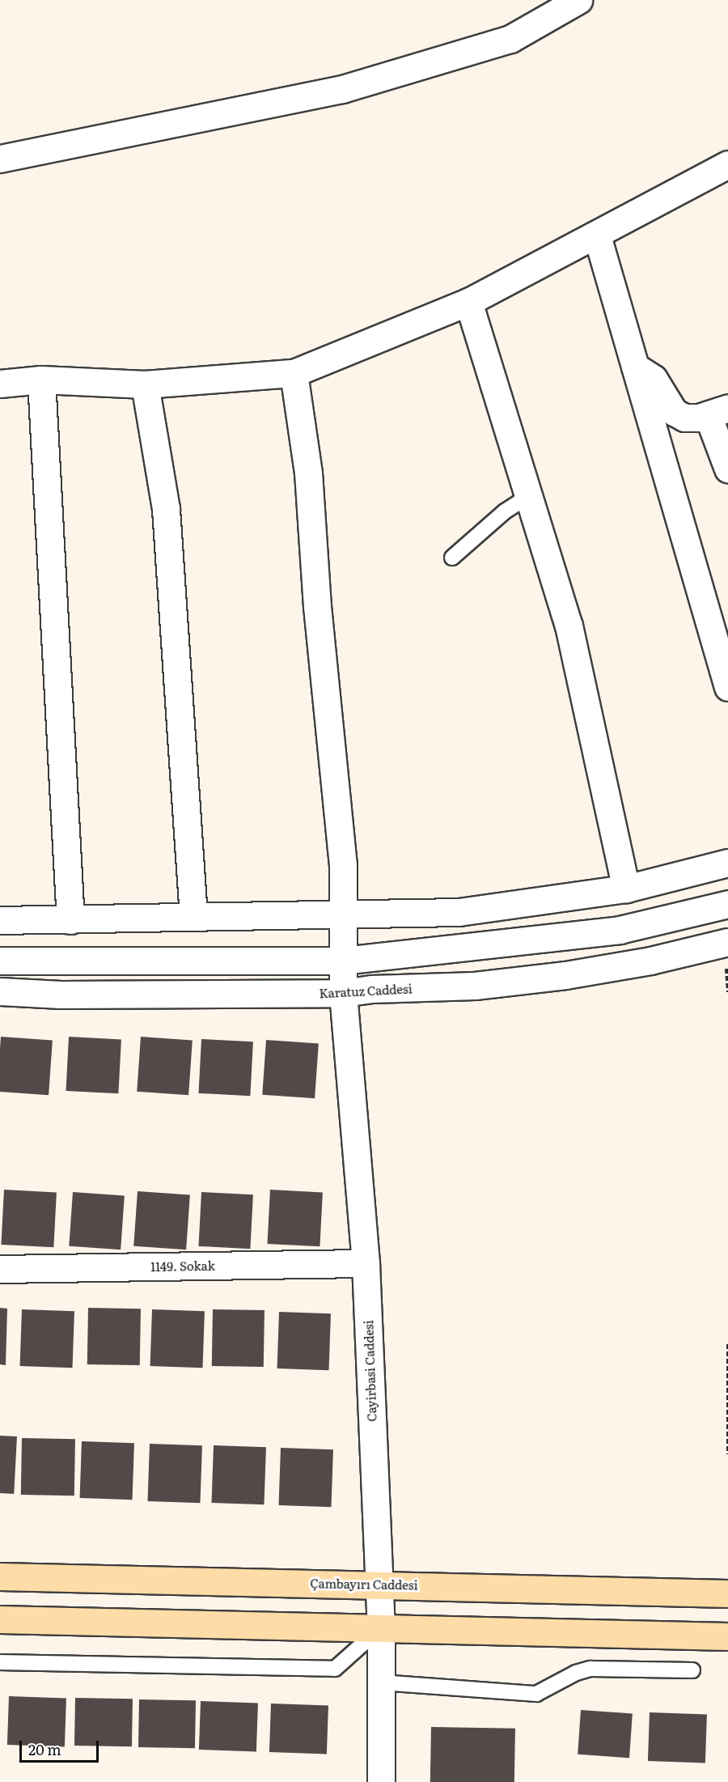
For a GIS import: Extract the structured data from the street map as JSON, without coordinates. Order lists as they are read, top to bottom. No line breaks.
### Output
{"streets":{"main road":["Çambayırı Caddesi"],"street":["Karatuz Caddesi","1149. Sokak","Cayirbasi Caddesi"]},"crossings":[["Karatuz Caddesi","Cayirbasi Caddesi"],["1149. Sokak","Cayirbasi Caddesi"],["Cayirbasi Caddesi","Çambayırı Caddesi"]],"scale_bar":"20 m"}
